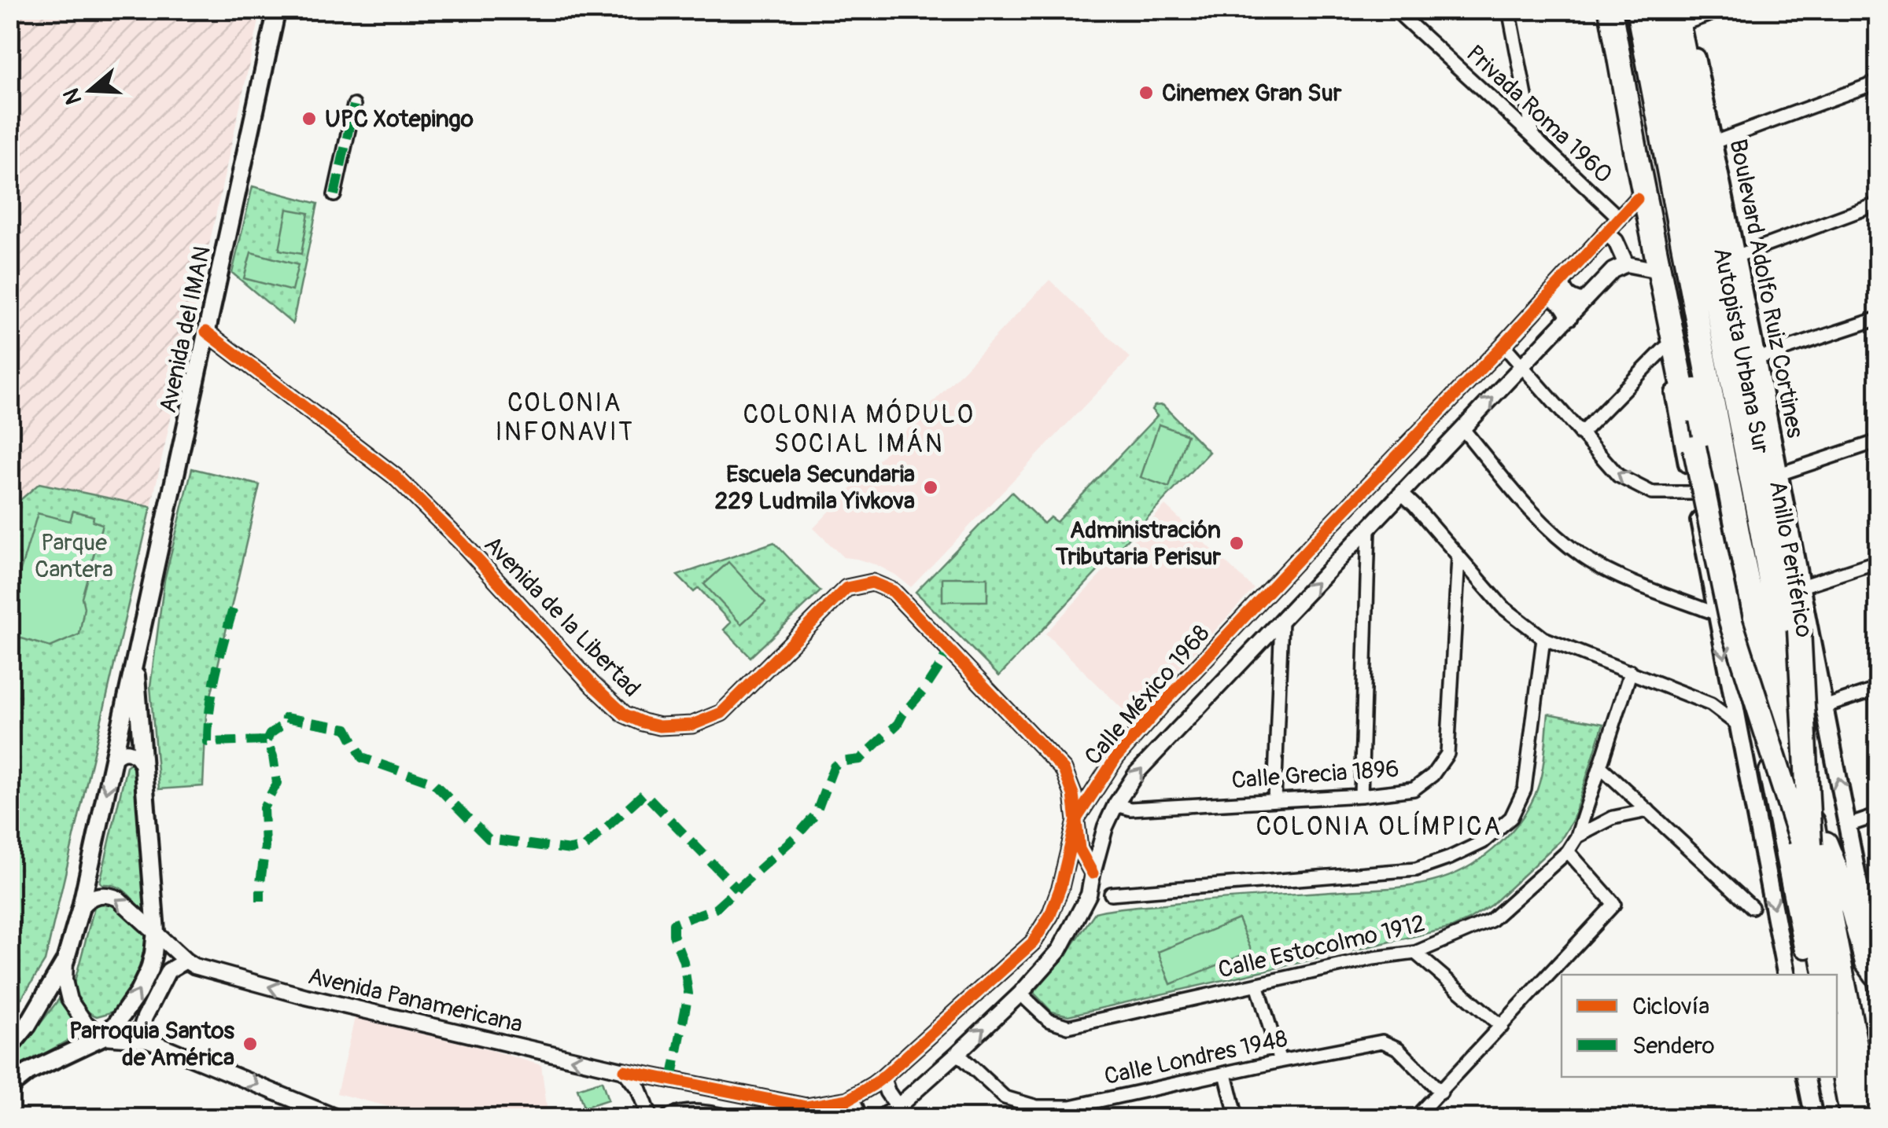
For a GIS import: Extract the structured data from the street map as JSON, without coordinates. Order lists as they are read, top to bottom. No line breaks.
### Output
{"streets":{"highway":["Autopista Urbana Sur","Anillo Periférico"],"main road":["Boulevard Adolfo Ruiz Cortines","Avenida del IMAN"],"street":["Privada Roma 1960","Avenida de la Libertad","Calle México 1968","Calle Grecia 1896","Calle Estocolmo 1912","Avenida Panamericana","Calle Londres 1948"]},"crossings":[["Privada Roma 1960","Calle México 1968"],["Avenida del IMAN","Avenida de la Libertad"],["Avenida del IMAN","Avenida Panamericana"],["Avenida de la Libertad","Calle México 1968"],["Calle México 1968","Calle Grecia 1896"],["Calle México 1968","Calle Estocolmo 1912"],["Calle México 1968","Avenida Panamericana"],["Calle México 1968","Calle Londres 1948"]],"districts":["COLONIA INFONAVIT","COLONIA MÓDULO SOCIAL IMÁN","COLONIA OLÍMPICA"],"parks":["Parque Cantera"],"places":["Cinemex Gran Sur","UPC Xotepingo","Escuela Secundaria 229 Ludmila Yivkova","Administración Tributaria Perisur","Parroquia Santos de América"],"legend":["Ciclovía","Sendero"],"north":"left"}
